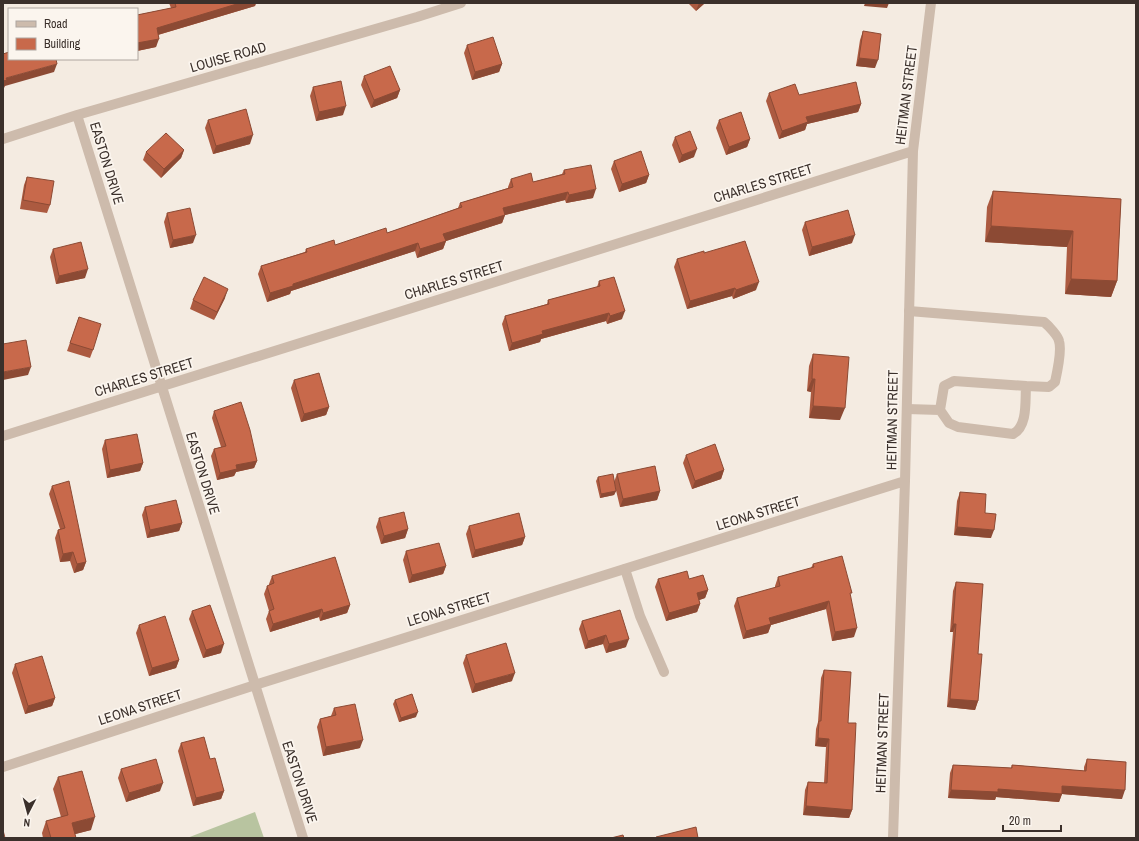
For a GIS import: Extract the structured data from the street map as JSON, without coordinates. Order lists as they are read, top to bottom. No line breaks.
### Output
{"streets":{"street":["LOUISE ROAD","HEITMAN STREET","EASTON DRIVE","CHARLES STREET","LEONA STREET"]},"crossings":[["LOUISE ROAD","EASTON DRIVE"],["HEITMAN STREET","CHARLES STREET"],["HEITMAN STREET","LEONA STREET"],["EASTON DRIVE","CHARLES STREET"],["EASTON DRIVE","LEONA STREET"]],"legend":["Road","Building"],"scale_bar":"20 m","north":"bottom"}
